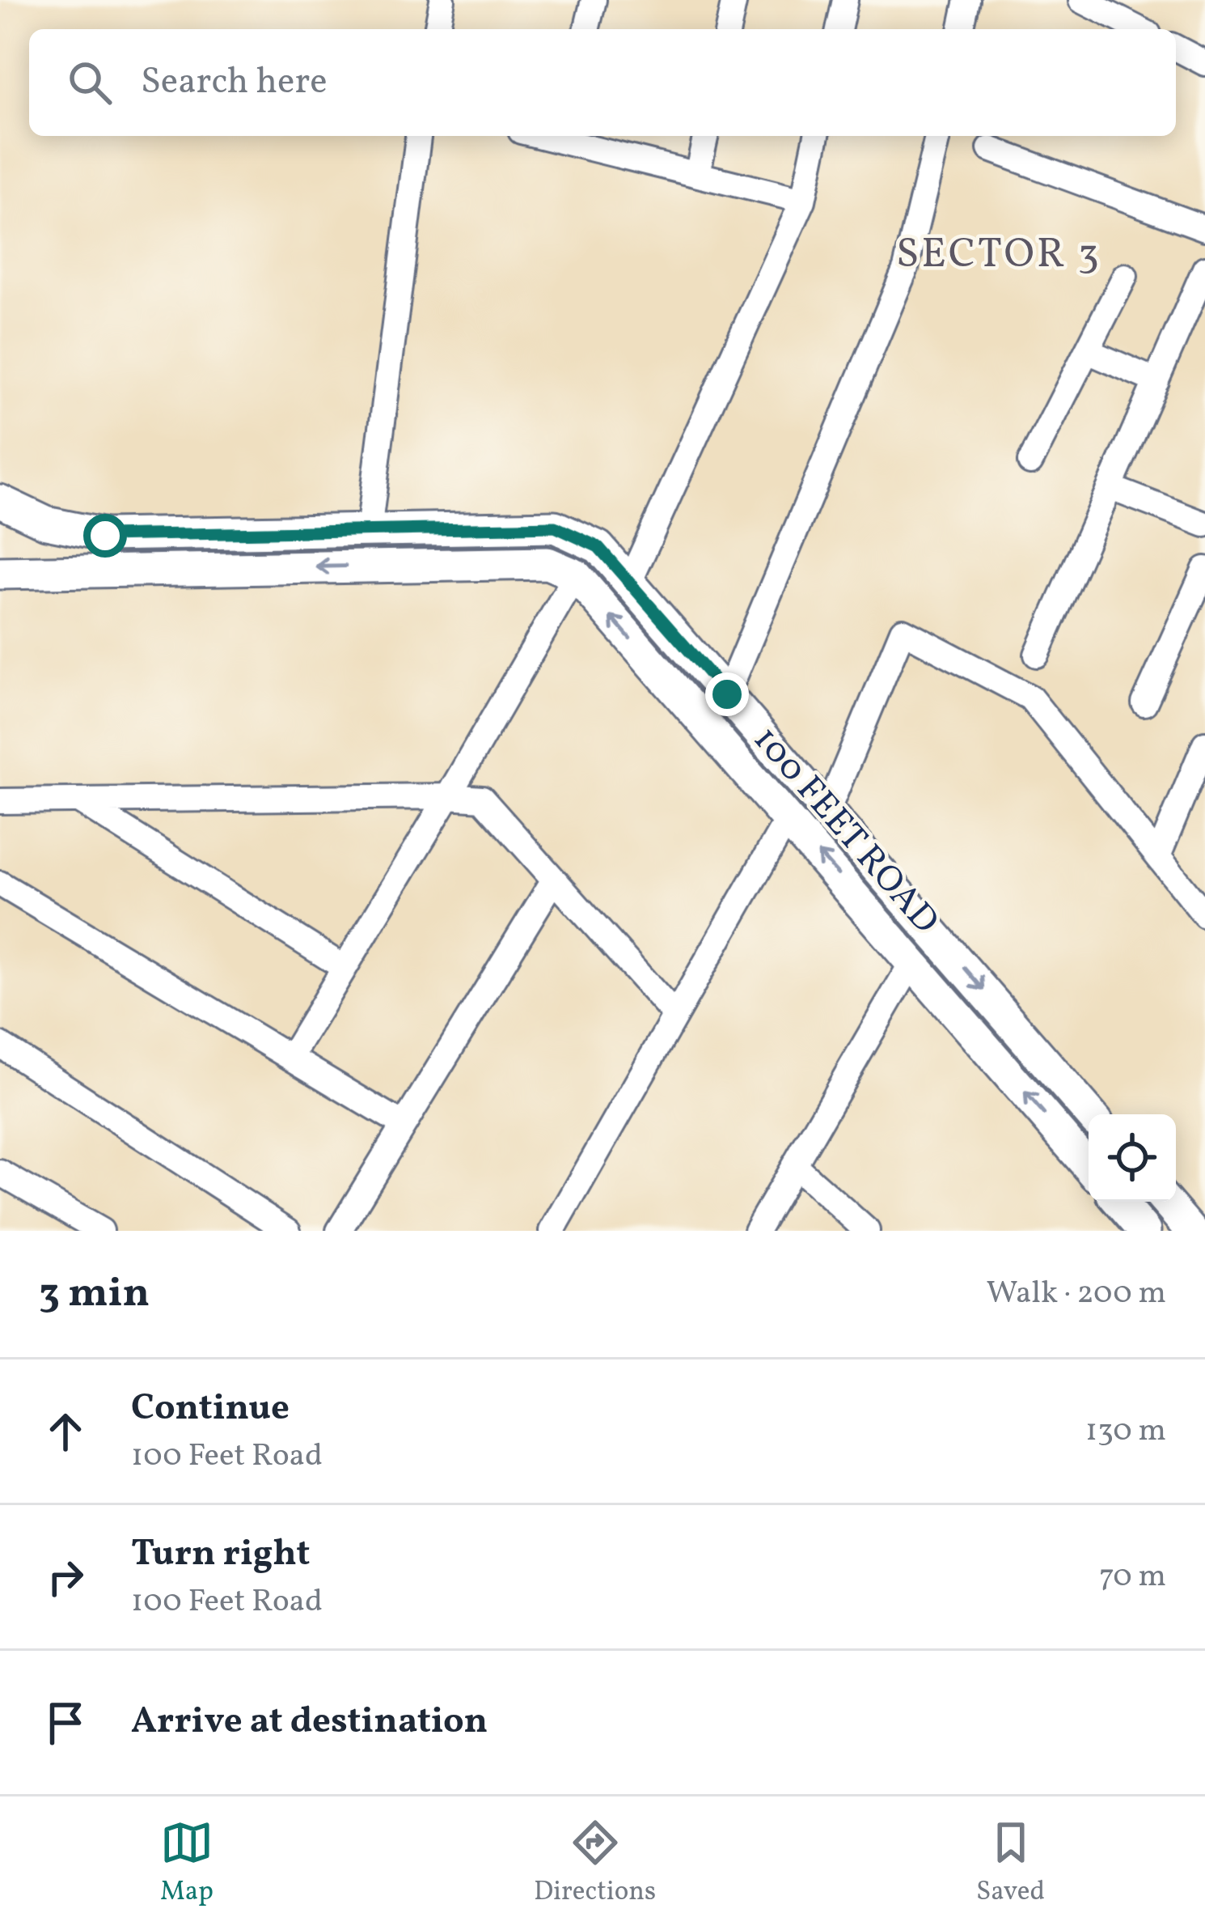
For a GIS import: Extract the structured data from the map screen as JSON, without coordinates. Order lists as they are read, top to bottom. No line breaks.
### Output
{"streets":{"main road":["100 FEET ROAD"]},"districts":["SECTOR 3"],"page":{"search":"Search here","heading":["3 min","Walk · 200 m"],"list":[["Continue","100 Feet Road","130 m"],["Turn right","100 Feet Road","70 m"],"Arrive at destination"],"nav":["Map","Directions","Saved"]}}
